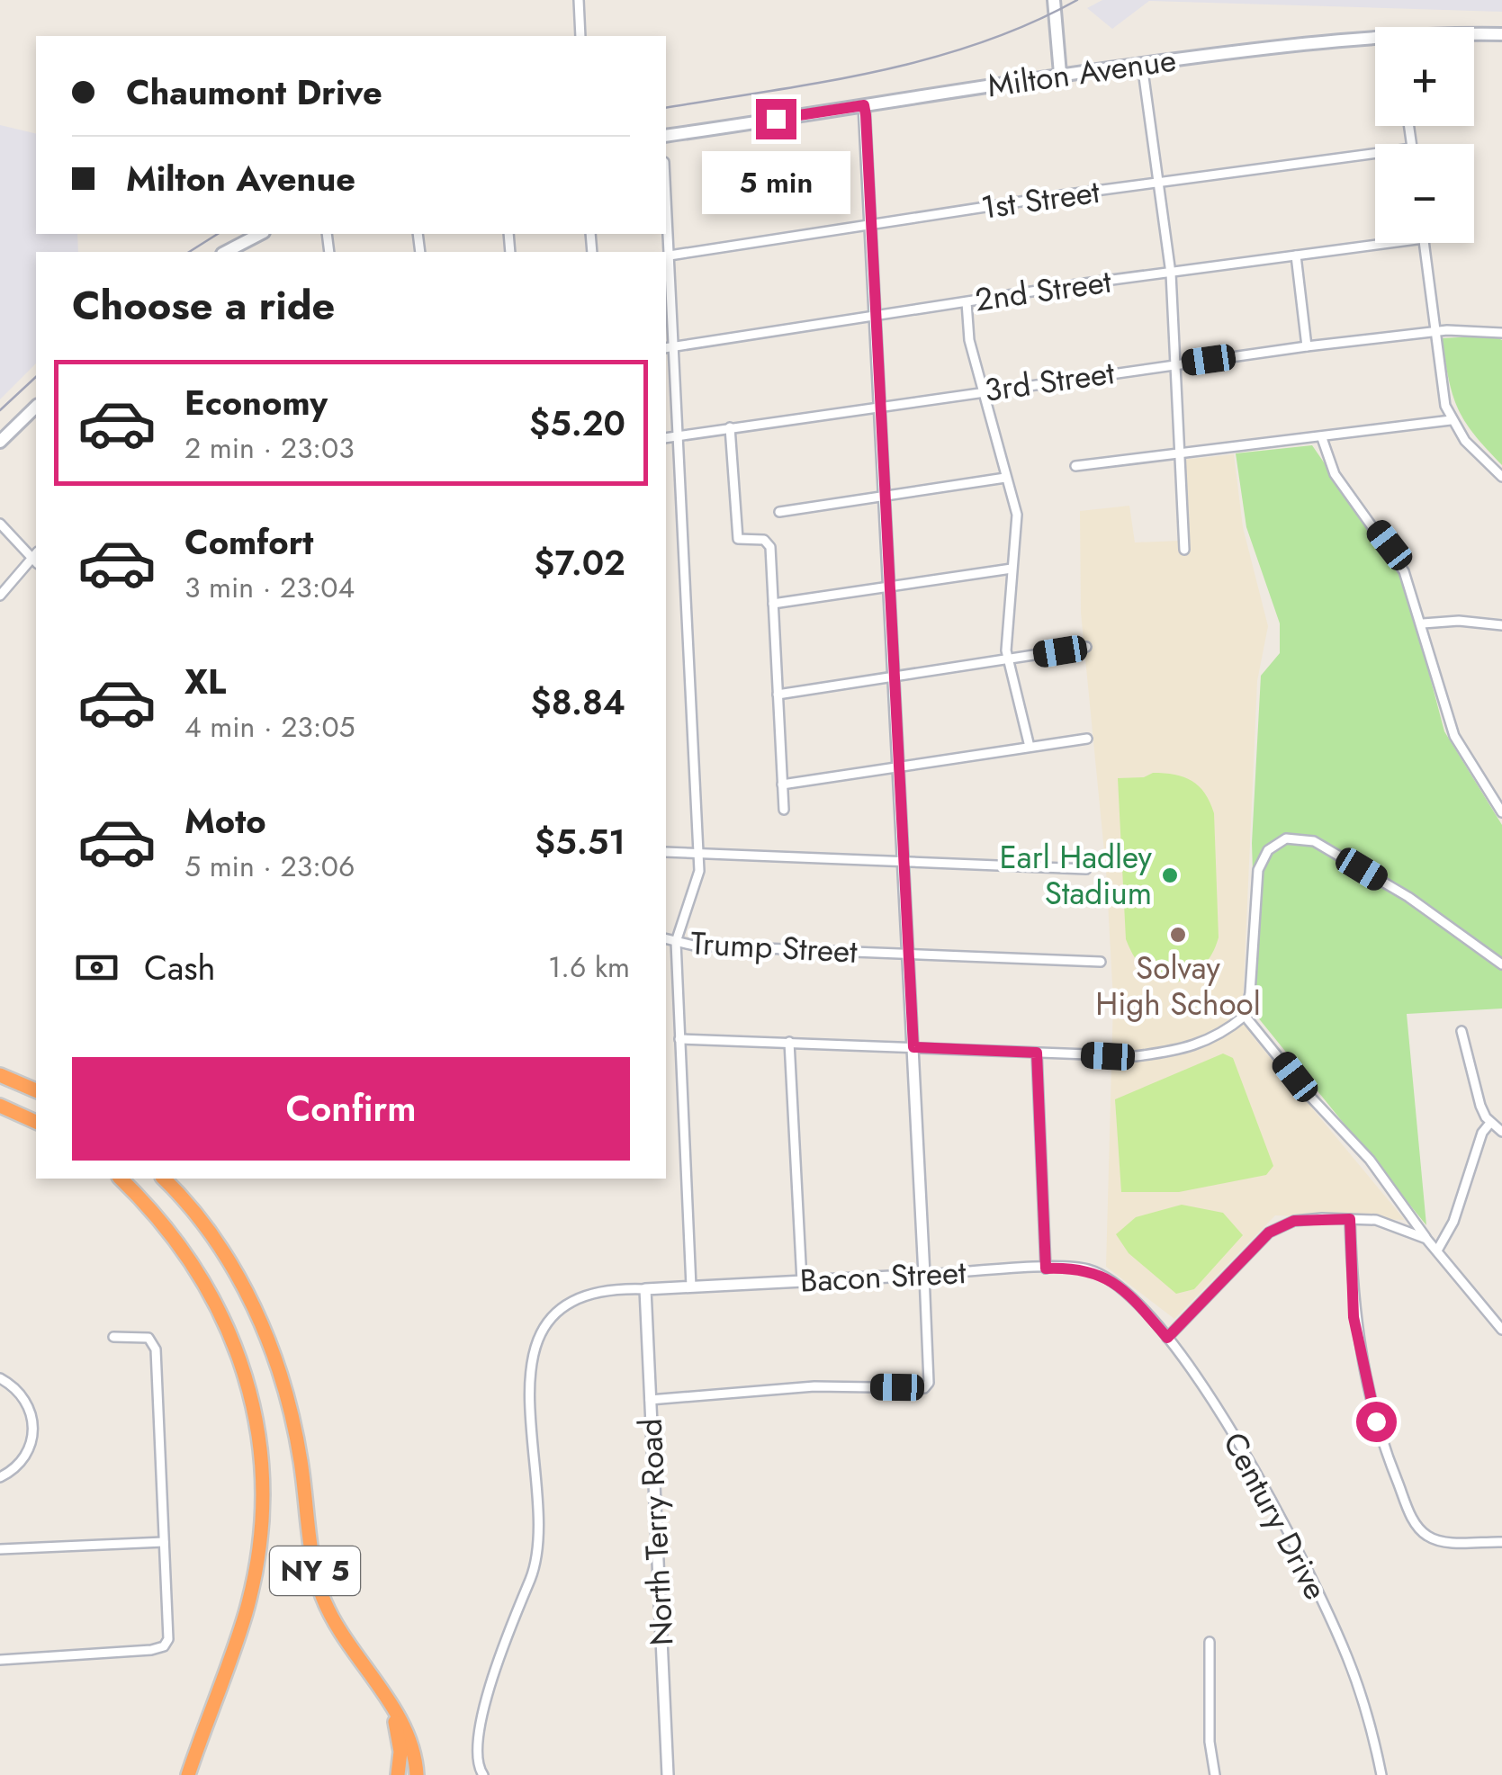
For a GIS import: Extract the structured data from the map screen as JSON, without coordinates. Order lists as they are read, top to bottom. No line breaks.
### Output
{"streets":{"highway":["NY 5"],"main road":["Milton Avenue"],"street":["1st Street","2nd Street","3rd Street","Trump Street","Bacon Street","Century Drive","North Terry Road"]},"crossings":[["Bacon Street","Century Drive"],["Bacon Street","North Terry Road"]],"places":["Earl Hadley Stadium","Solvay High School"],"page":{"map_buttons":["+","−"],"banner":["Chaumont Drive","Milton Avenue"],"bubble":"5 min","heading":"Choose a ride","list":[{"name":"Economy","note":"2 min · 23:03","value":"$5.20"},{"name":"Comfort","note":"3 min · 23:04","value":"$7.02"},{"name":"XL","note":"4 min · 23:05","value":"$8.84"},{"name":"Moto","note":"5 min · 23:06","value":"$5.51"}],"pay":["Cash","1.6 km"],"buttons":"Confirm"}}
